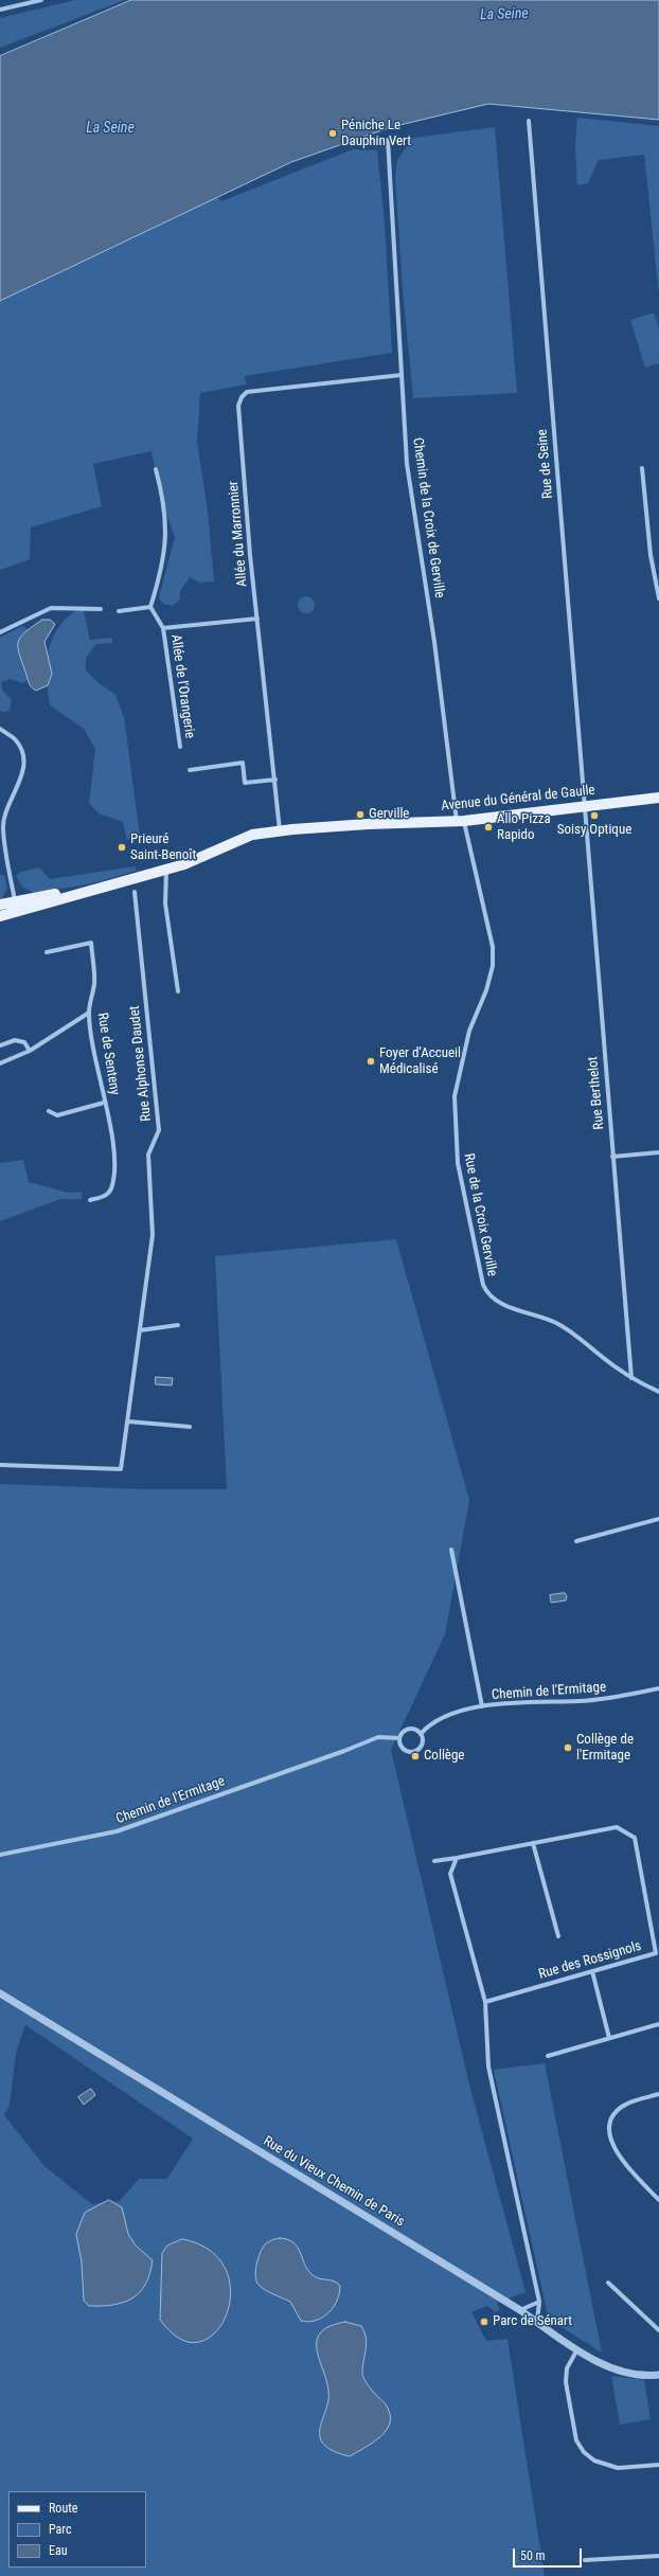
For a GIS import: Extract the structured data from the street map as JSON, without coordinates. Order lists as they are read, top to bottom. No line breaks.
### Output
{"streets":{"main road":["Avenue du Général de Gaulle"],"street":["Rue de Seine","Chemin de la Croix de Gerville","Allée du Marronnier","Allée de l'Orangerie","Rue de Senteny","Rue Alphonse Daudet","Rue Berthelot","Rue de la Croix Gerville","Chemin de l'Ermitage","Rue des Rossignols","Rue du Vieux Chemin de Paris"]},"crossings":[["Rue de Seine","Avenue du Général de Gaulle"],["Rue de Seine","Rue Berthelot"],["Chemin de la Croix de Gerville","Allée du Marronnier"],["Chemin de la Croix de Gerville","Avenue du Général de Gaulle"],["Chemin de la Croix de Gerville","Rue de la Croix Gerville"],["Allée du Marronnier","Avenue du Général de Gaulle"],["Avenue du Général de Gaulle","Rue Berthelot"],["Avenue du Général de Gaulle","Rue de la Croix Gerville"],["Rue Berthelot","Rue de la Croix Gerville"]],"water":["La Seine"],"places":["Péniche Le Dauphin Vert","Gerville","Soisy Optique","Allo Pizza Rapido","Prieuré Saint-Benoît","Foyer d’Accueil Médicalisé","Collège de l'Ermitage","Collège","Parc de Sénart"],"legend":["Route","Parc","Eau"],"scale_bar":"50 m"}
